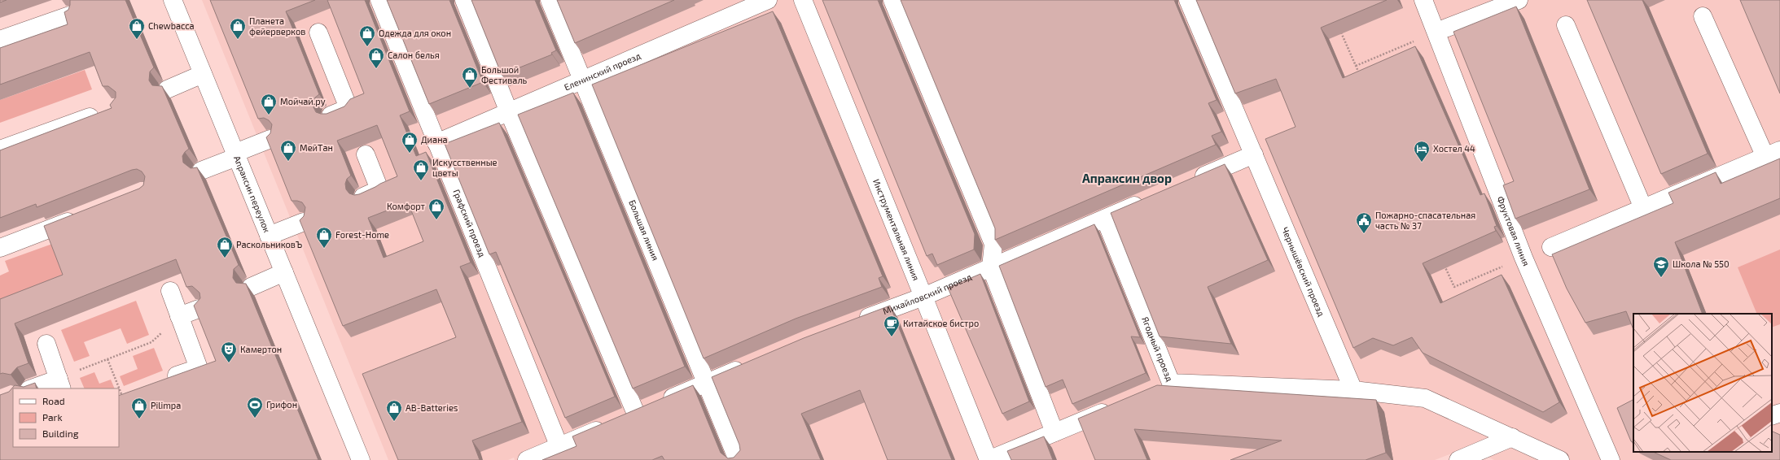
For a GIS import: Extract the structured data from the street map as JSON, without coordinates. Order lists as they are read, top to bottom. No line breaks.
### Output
{"streets":{"street":["Еленинский проезд","Апраксин переулок","Графский проезд","Большая линия","Инструментальная линия","Фруктовая линия","Чернышёвский проезд","Михайловский проезд","Ягодный проезд"]},"crossings":[["Еленинский проезд","Графский проезд"],["Еленинский проезд","Большая линия"],["Инструментальная линия","Михайловский проезд"],["Чернышёвский проезд","Ягодный проезд"],["Михайловский проезд","Ягодный проезд"]],"districts":["Апраксин двор"],"places":{"shop":["Chewbacca","Планета фейерверков","Одежда для окон","Салон белья","Большой Фестиваль","Мойчай.ру","Диана","МейТан","Искусственные цветы","Комфорт","Forest-Home","РаскольниковЪ","Pilimpa","AB-Batteries"],"hotel":["Хостел 44"],"public building":["Пожарно-спасательная часть № 37"],"school or university":["Школа № 550"],"cafe":["Китайское бистро"],"theatre":["Камертон"],"sports":["Грифон"]},"legend":["Road","Park","Building"]}
